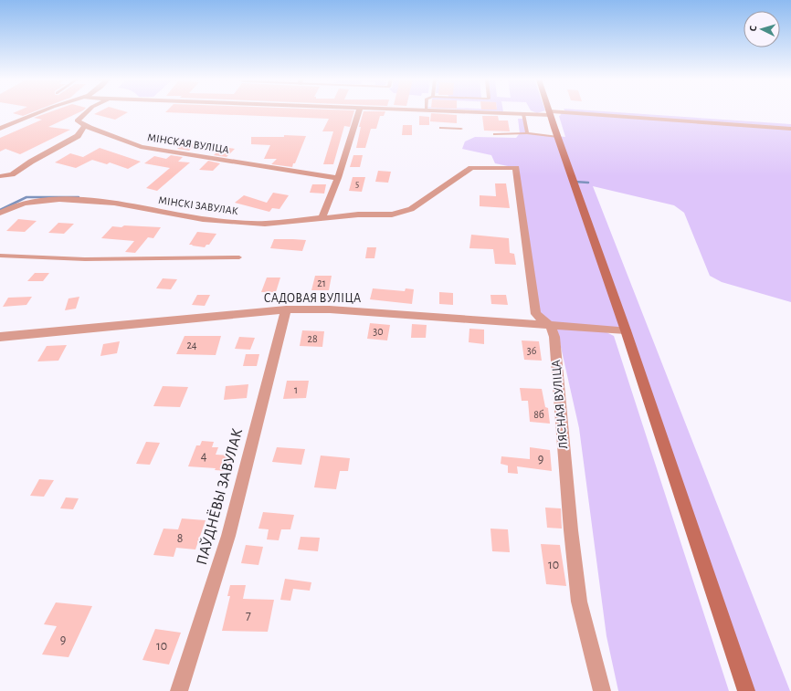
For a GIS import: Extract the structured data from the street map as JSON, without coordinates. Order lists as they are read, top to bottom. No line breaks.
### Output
{"streets":{"street":["МІНСКАЯ ВУЛІЦА","МІНСКІ ЗАВУЛАК","САДОВАЯ ВУЛІЦА","ЛЯСНАЯ ВУЛІЦА","ПАЎДНЁВЫ ЗАВУЛАК"]},"crossings":[["МІНСКІ ЗАВУЛАК","САДОВАЯ ВУЛІЦА"],["МІНСКІ ЗАВУЛАК","ЛЯСНАЯ ВУЛІЦА"],["САДОВАЯ ВУЛІЦА","ЛЯСНАЯ ВУЛІЦА"],["САДОВАЯ ВУЛІЦА","ПАЎДНЁВЫ ЗАВУЛАК"]],"house_numbers":["5","21","30","28","24","36","1","8б","4","9","8","10","7","9","10"],"north":"left"}
